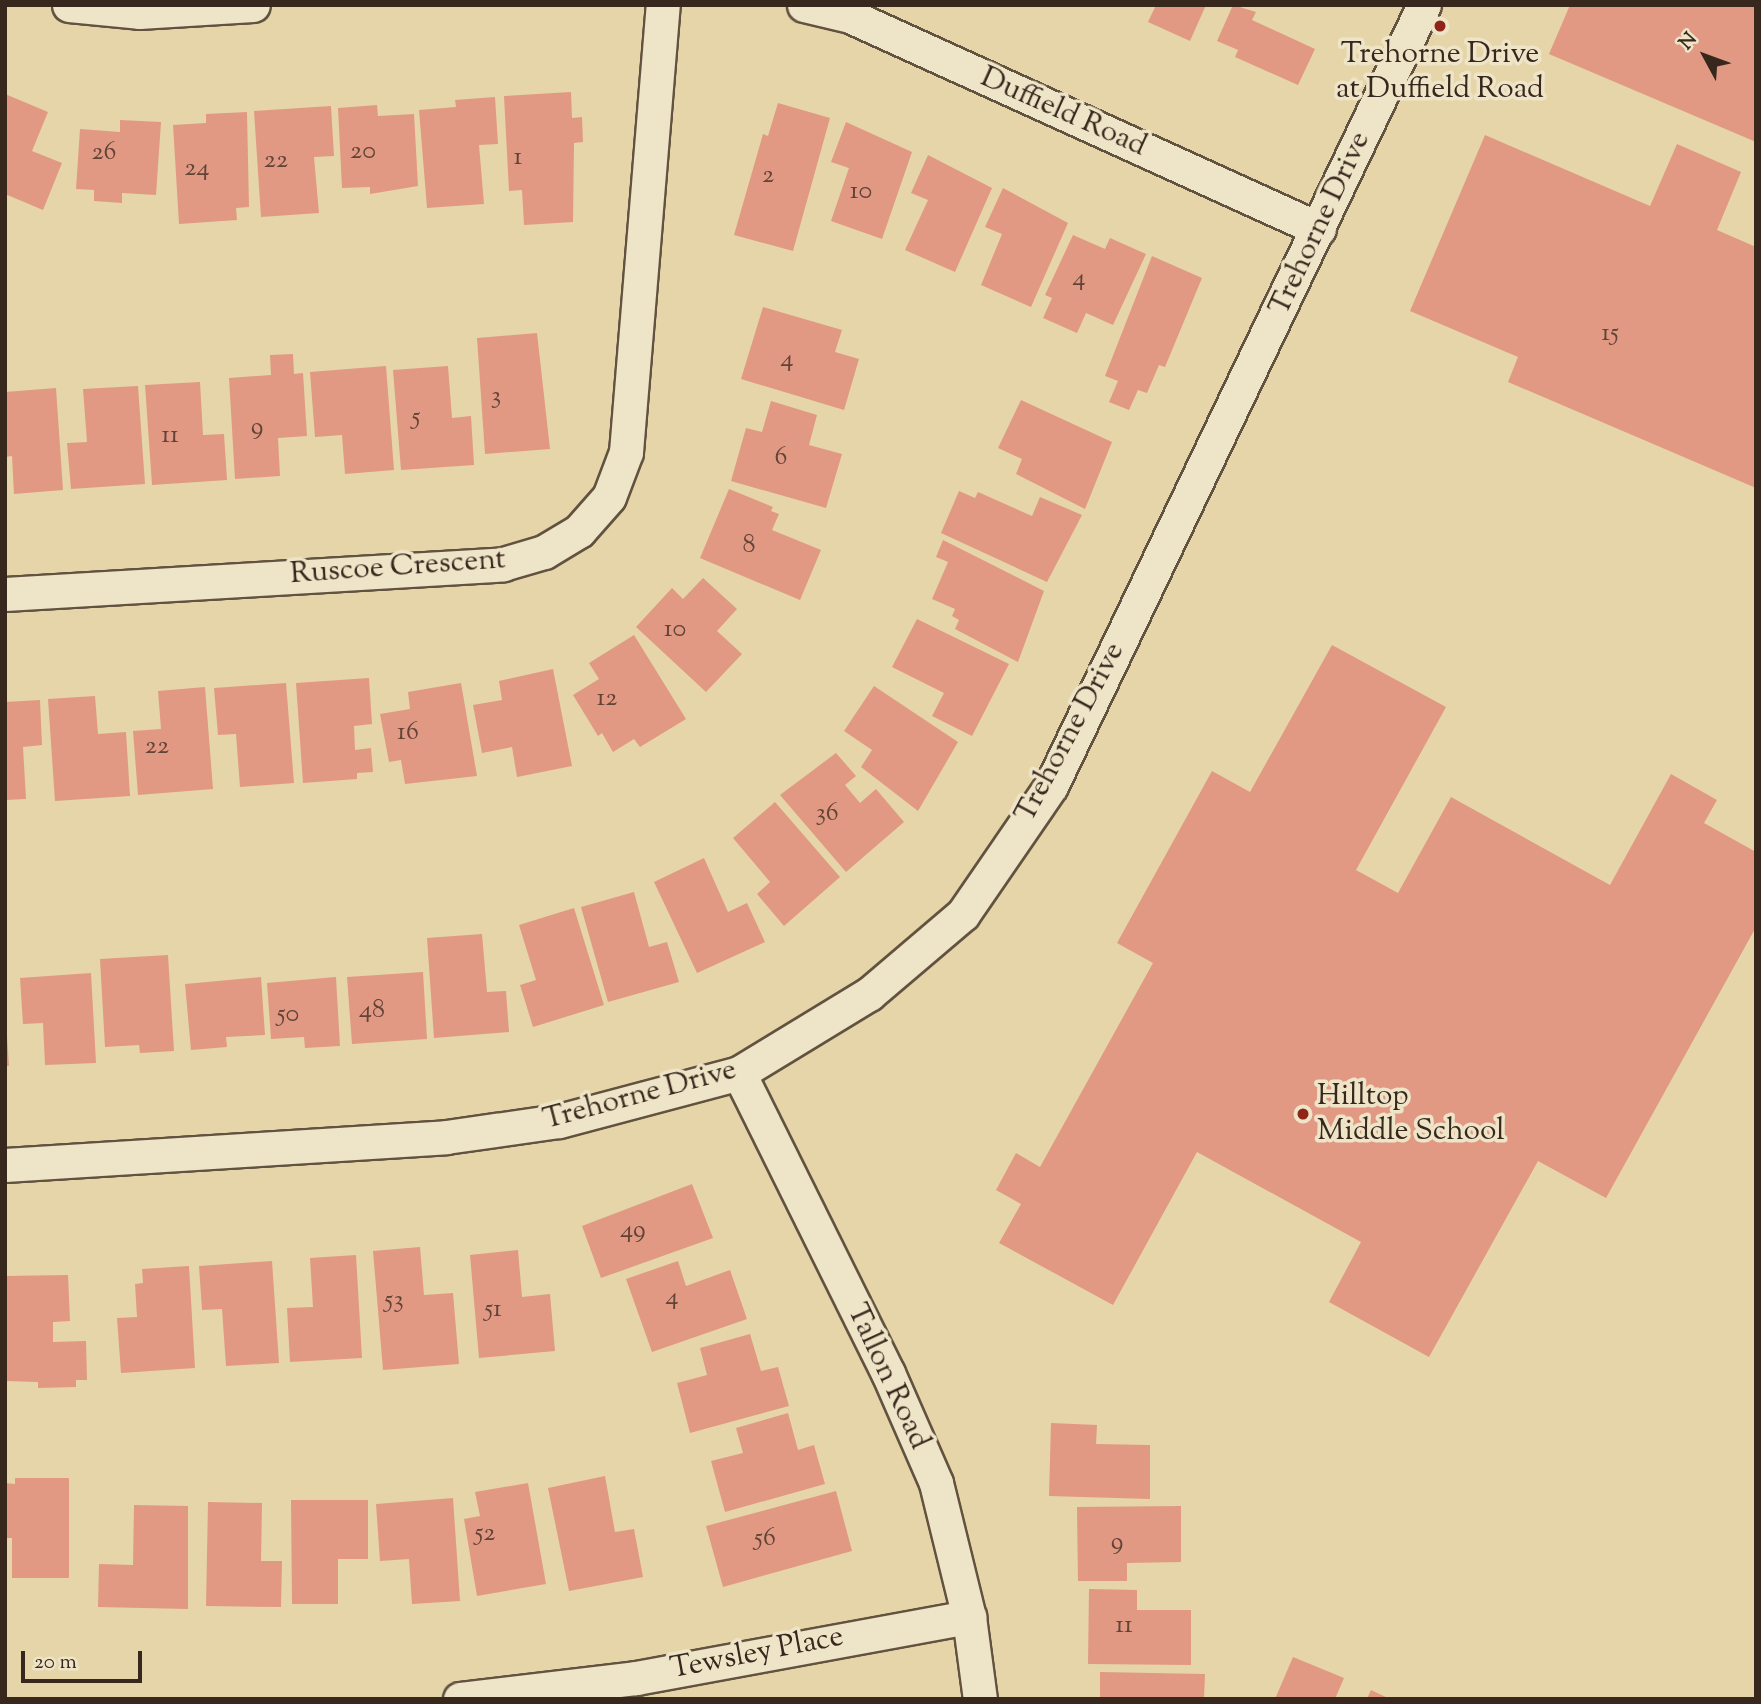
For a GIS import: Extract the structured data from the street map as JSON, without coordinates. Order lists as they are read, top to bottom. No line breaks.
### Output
{"streets":{"street":["Duffield Road","Trehorne Drive","Ruscoe Crescent","Tallon Road","Tewsley Place"]},"crossings":[["Duffield Road","Trehorne Drive"],["Trehorne Drive","Tallon Road"],["Tallon Road","Tewsley Place"]],"places":["Trehorne Drive at Duffield Road","Hilltop Middle School"],"house_numbers":["20","26","1","22","24","2","10","4","15","4","3","5","9","11","6","8","10","12","16","22","36","48","50","49","4","53","51","52","56","9","11"],"scale_bar":"20 m","north":"top left"}
